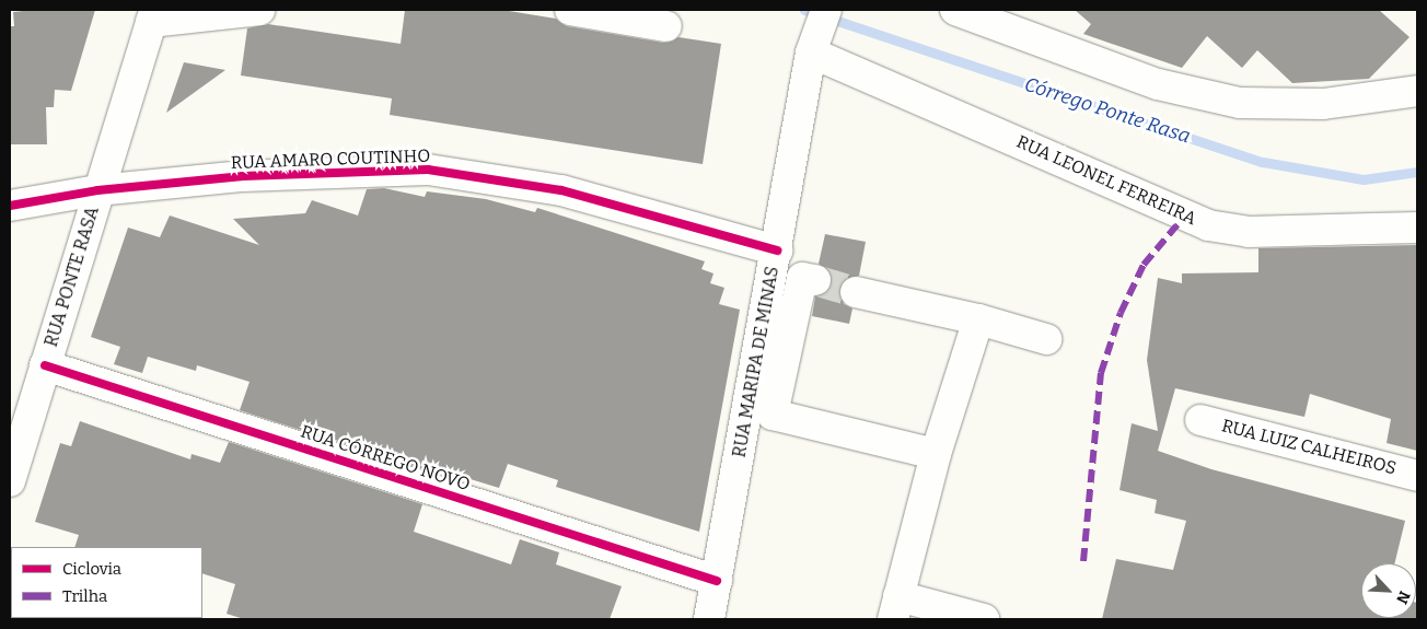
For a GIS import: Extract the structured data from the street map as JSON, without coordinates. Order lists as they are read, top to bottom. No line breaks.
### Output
{"streets":{"street":["RUA AMARO COUTINHO","RUA LEONEL FERREIRA","RUA PONTE RASA","RUA MARIPA DE MINAS","RUA LUIZ CALHEIROS","RUA CÓRREGO NOVO"]},"crossings":[["RUA AMARO COUTINHO","RUA PONTE RASA"],["RUA AMARO COUTINHO","RUA MARIPA DE MINAS"],["RUA LEONEL FERREIRA","RUA MARIPA DE MINAS"],["RUA PONTE RASA","RUA CÓRREGO NOVO"],["RUA MARIPA DE MINAS","RUA CÓRREGO NOVO"]],"water":["Córrego Ponte Rasa"],"legend":["Ciclovia","Trilha"],"north":"bottom right"}
